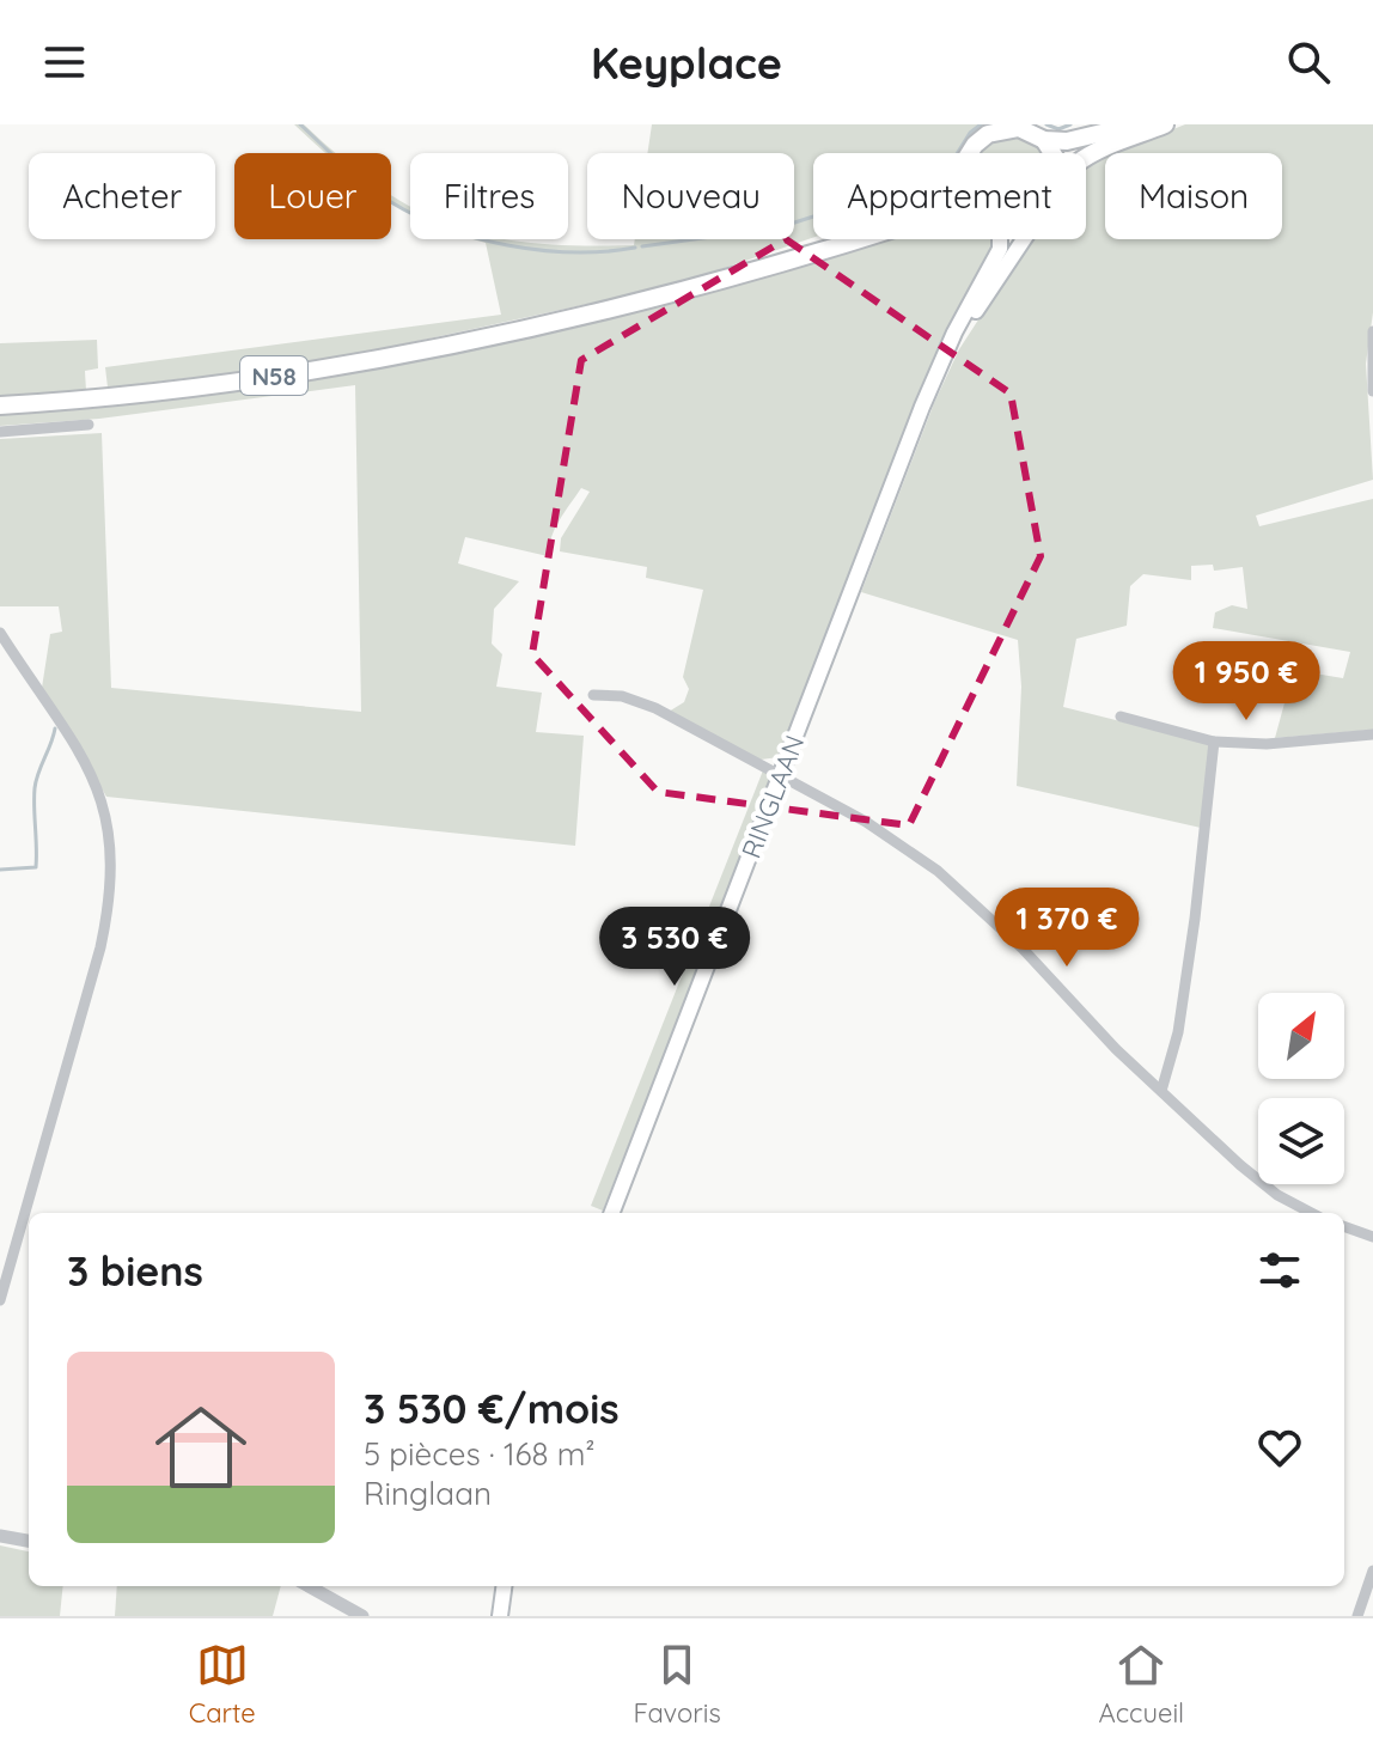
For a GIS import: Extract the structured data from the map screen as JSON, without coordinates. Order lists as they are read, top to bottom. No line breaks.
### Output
{"streets":{"main road":["N58","RINGLAAN"]},"north":"top right","page":{"header":"Keyplace","chip":["Acheter","Louer","Filtres","Nouveau","Appartement","Maison"],"price":["1 950 €","1 370 €","3 530 €"],"heading":"3 biens","list":[{"name":"3 530 €/mois","note":"5 pièces · 168 m² · Ringlaan"}],"tabs":["Carte","Favoris","Accueil"]}}
